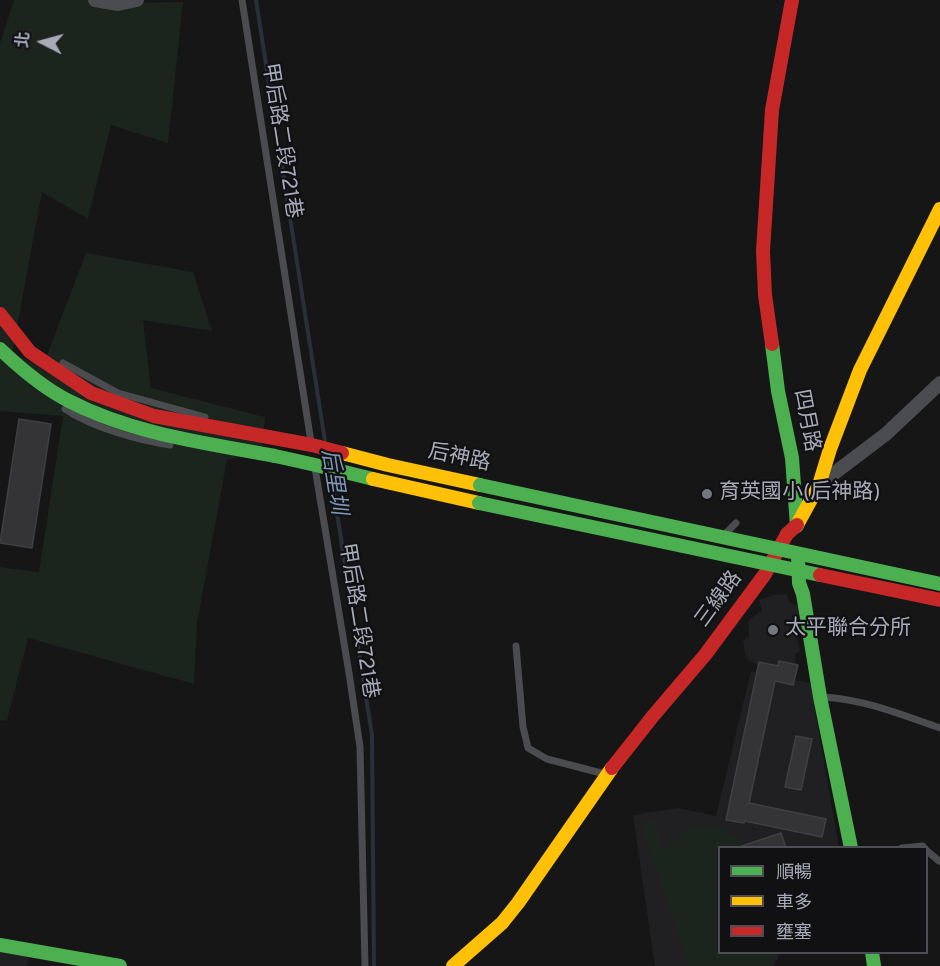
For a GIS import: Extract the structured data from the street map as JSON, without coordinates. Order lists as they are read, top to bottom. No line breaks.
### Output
{"streets":{"street":["四月路","后神路","三線路"],"lane":["甲后路二段721巷"]},"crossings":[["甲后路二段721巷","后神路"],["四月路","三線路"]],"water":["后里圳"],"places":["育英國小(后神路)","太平聯合分所"],"legend":["順暢","車多","壅塞"],"north":"left"}
